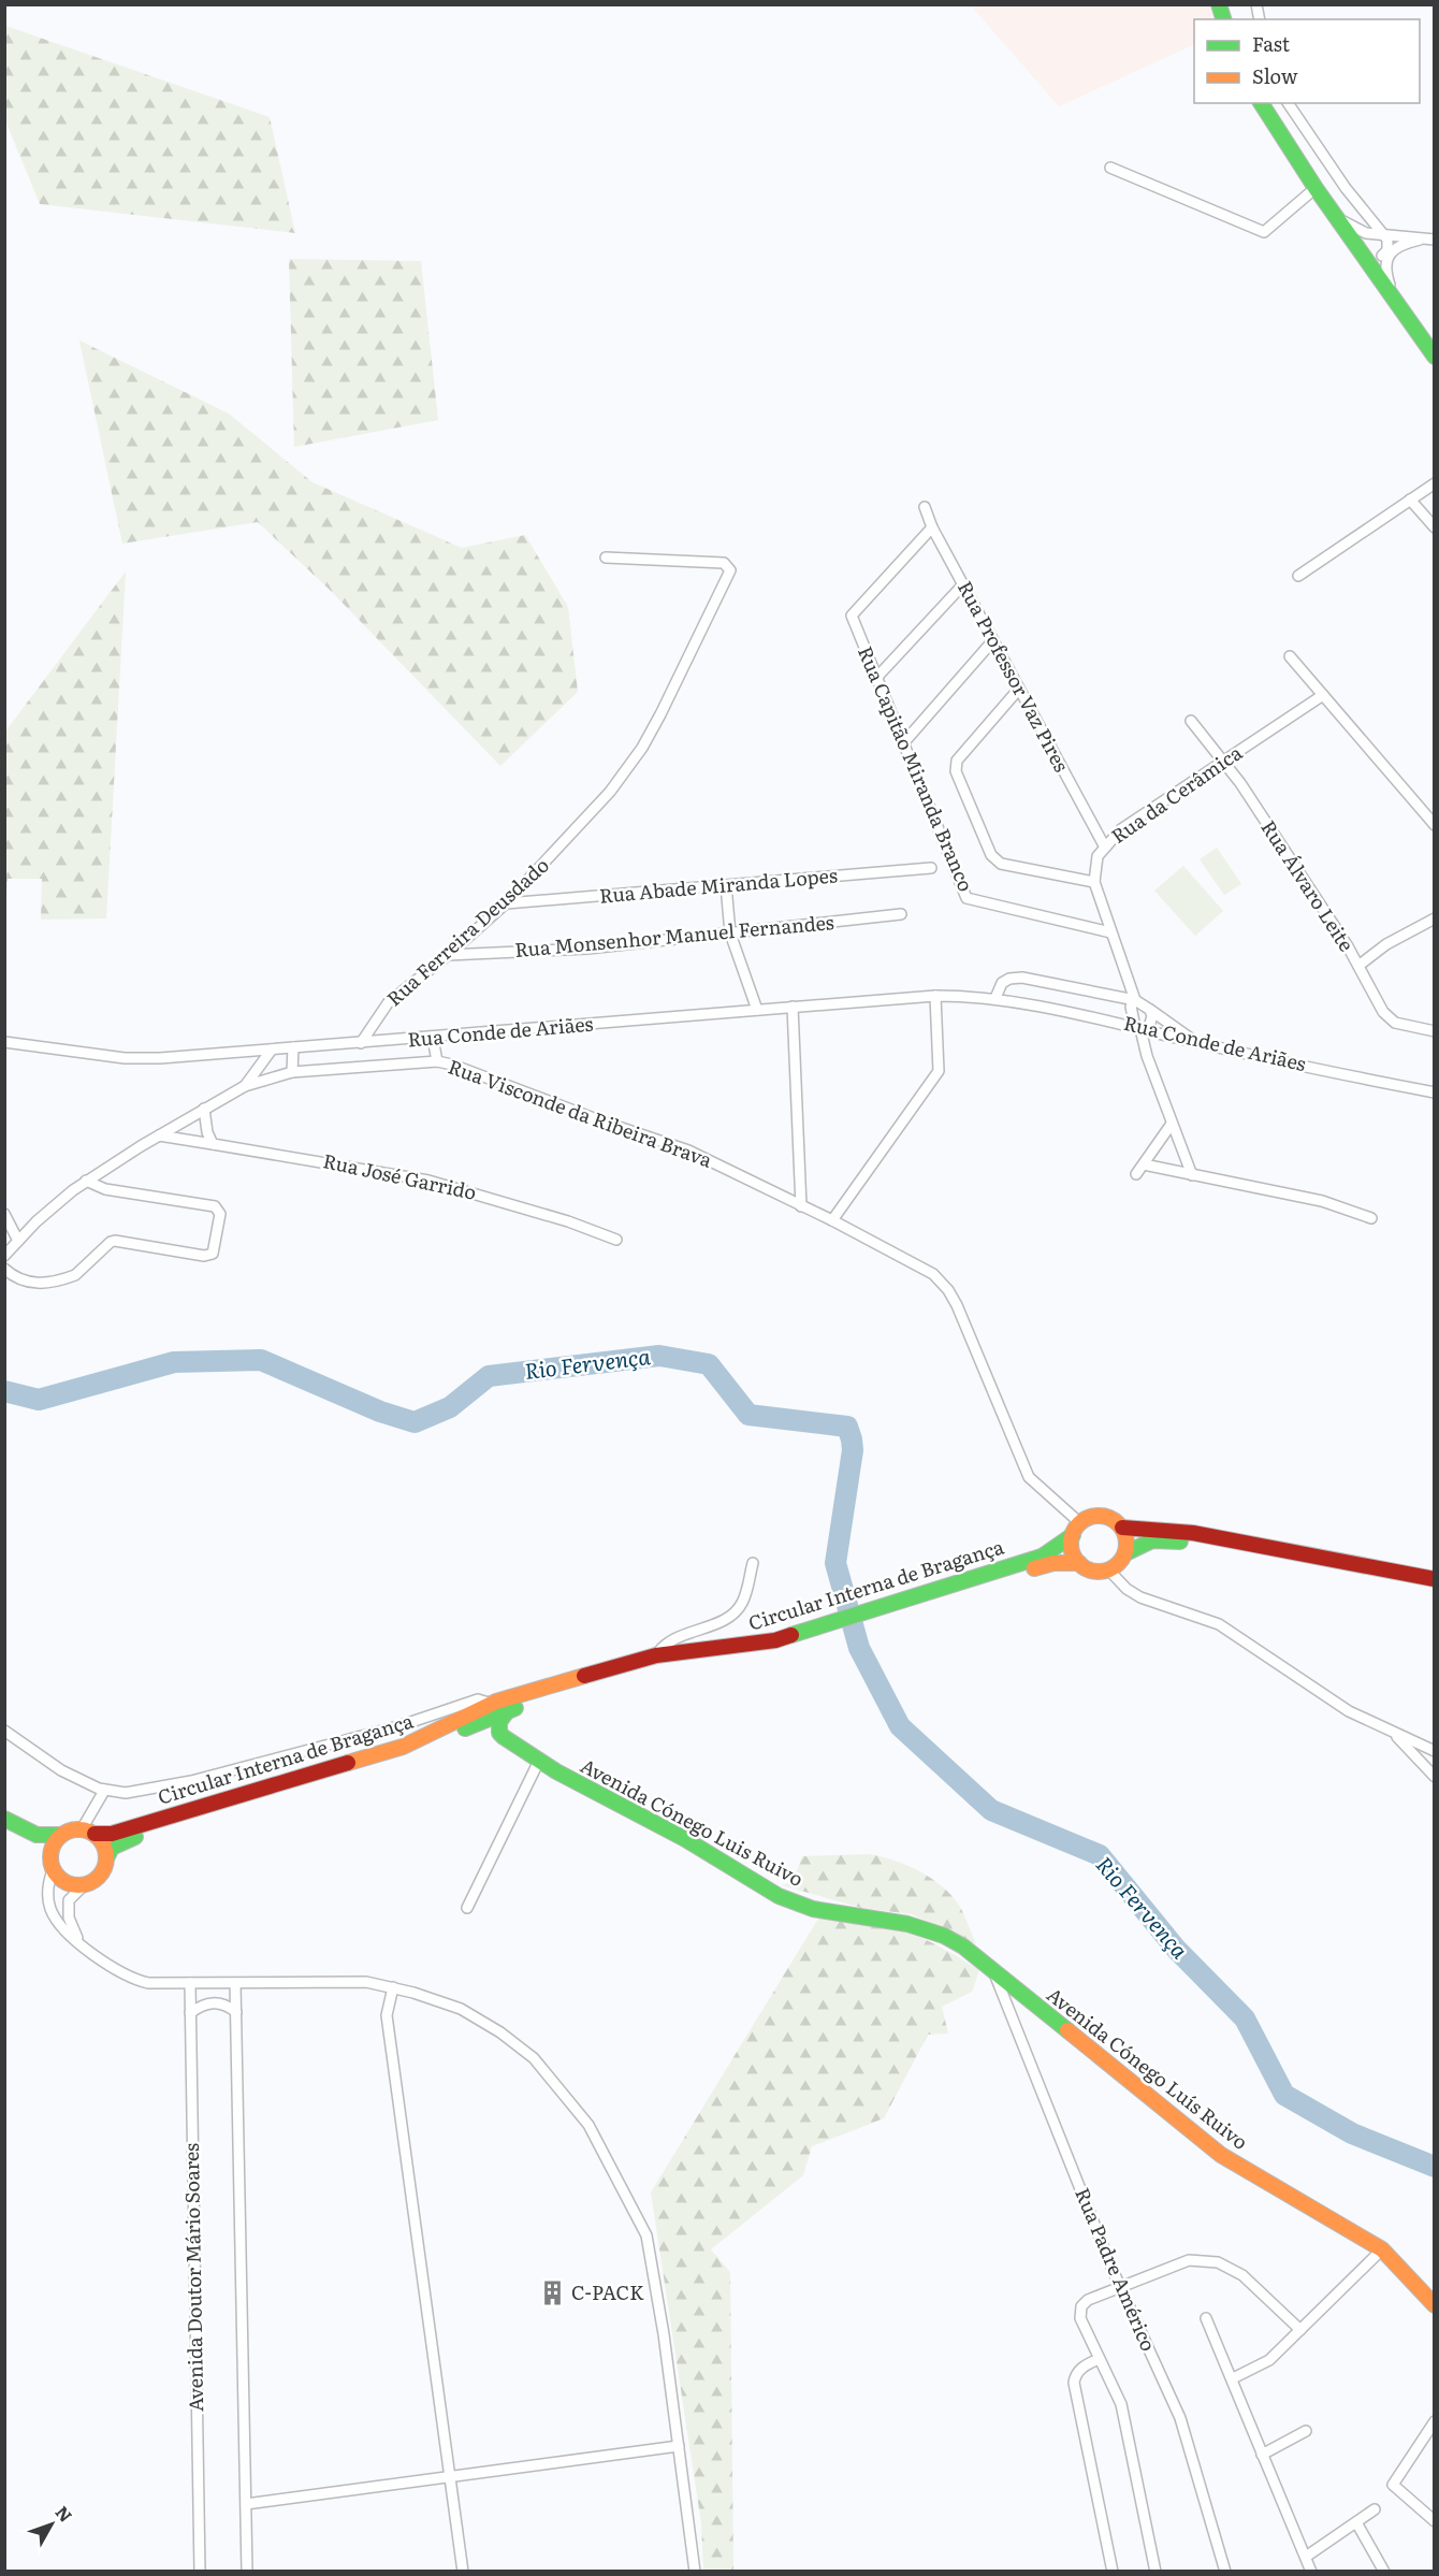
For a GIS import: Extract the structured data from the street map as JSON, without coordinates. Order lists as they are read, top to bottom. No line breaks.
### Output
{"streets":{"main road":["Circular Interna de Bragança","Avenida Cónego Luis Ruivo","Avenida Cónego Luís Ruivo"],"street":["Rua Professor Vaz Pires","Rua Capitão Miranda Branco","Rua da Cerâmica","Rua Abade Miranda Lopes","Rua Álvaro Leite","Rua Ferreira Deusdado","Rua Monsenhor Manuel Fernandes","Rua Conde de Ariães","Rua Visconde da Ribeira Brava","Rua José Garrido","Rua Padre Américo","Avenida Doutor Mário Soares"]},"crossings":[["Rua Professor Vaz Pires","Rua Capitão Miranda Branco"],["Rua Professor Vaz Pires","Rua da Cerâmica"],["Rua Capitão Miranda Branco","Rua da Cerâmica"],["Rua da Cerâmica","Rua Álvaro Leite"],["Rua da Cerâmica","Rua Conde de Ariães"],["Rua Abade Miranda Lopes","Rua Ferreira Deusdado"],["Rua Ferreira Deusdado","Rua Monsenhor Manuel Fernandes"],["Rua Ferreira Deusdado","Rua Conde de Ariães"],["Rua Visconde da Ribeira Brava","Rua José Garrido"],["Rua Visconde da Ribeira Brava","Circular Interna de Bragança"],["Avenida Cónego Luis Ruivo","Avenida Cónego Luís Ruivo"],["Avenida Cónego Luis Ruivo","Rua Padre Américo"],["Avenida Cónego Luís Ruivo","Rua Padre Américo"]],"water":["Rio Fervença"],"places":{"building":["C-PACK"]},"legend":["Fast","Slow"],"north":"top right"}
